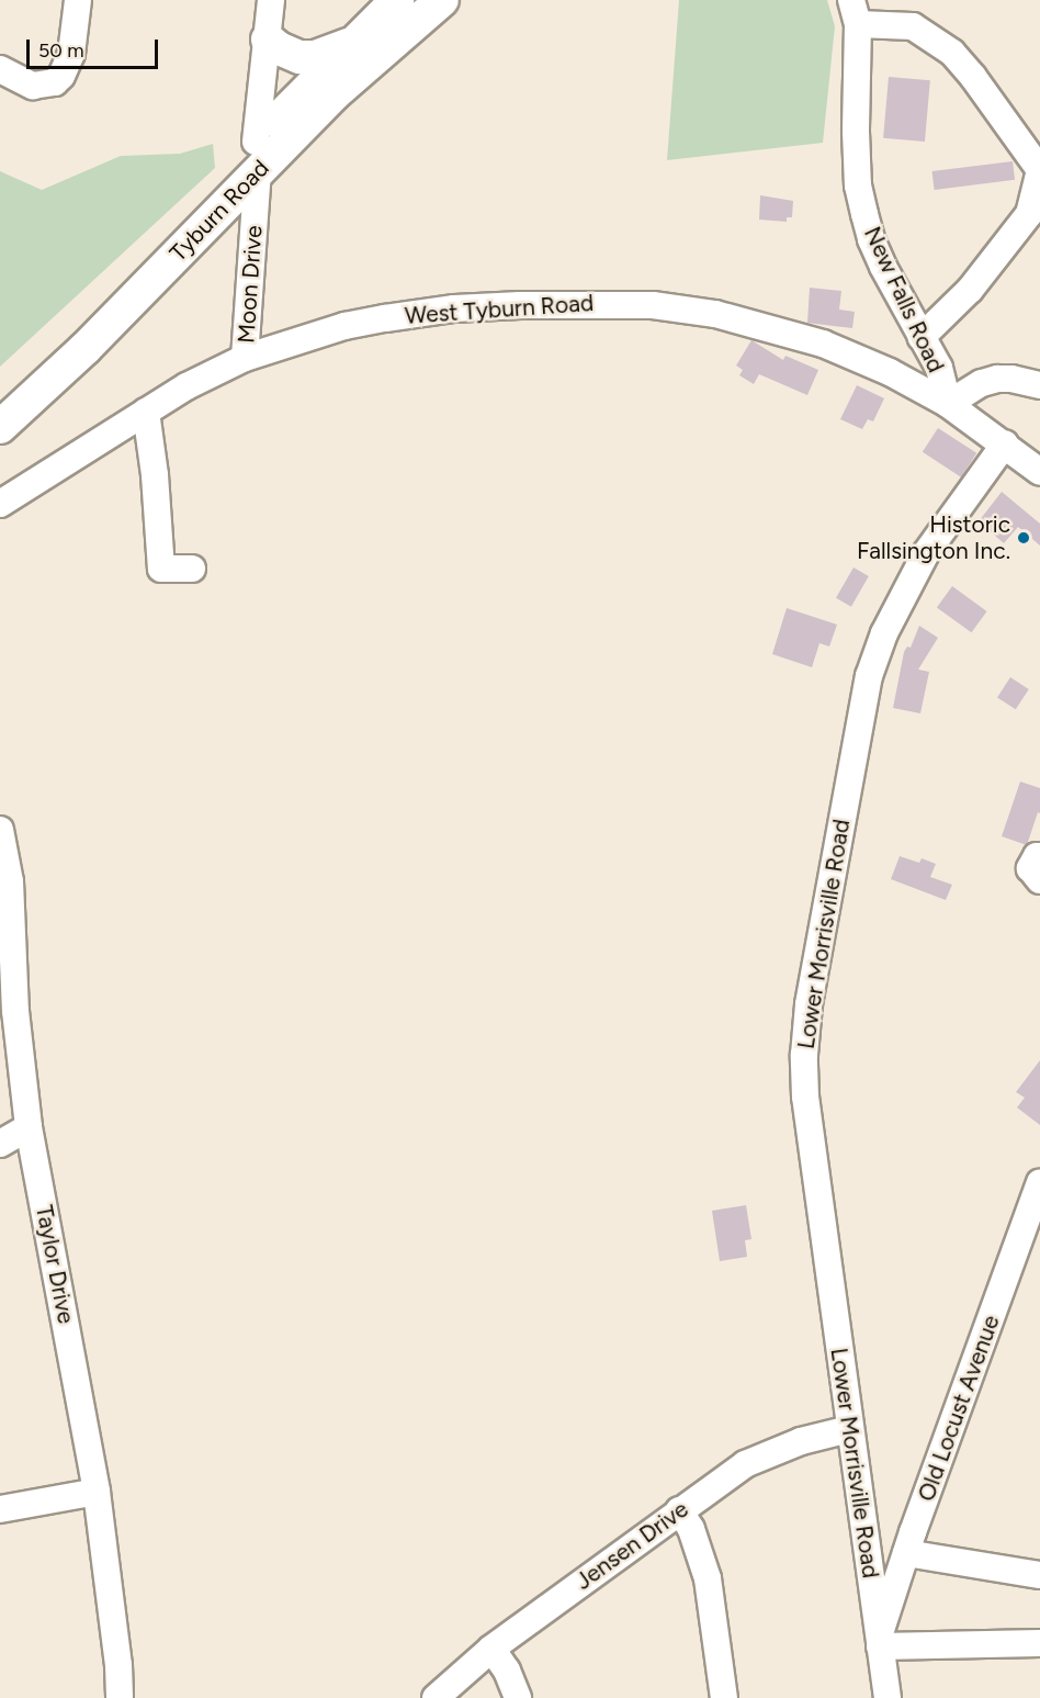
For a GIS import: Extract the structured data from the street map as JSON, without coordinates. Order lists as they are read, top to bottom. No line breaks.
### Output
{"streets":{"main road":["Tyburn Road"],"street":["Moon Drive","New Falls Road","West Tyburn Road","Lower Morrisville Road","Taylor Drive","Old Locust Avenue","Jensen Drive"]},"crossings":[["Tyburn Road","Moon Drive"],["Moon Drive","West Tyburn Road"],["New Falls Road","West Tyburn Road"],["West Tyburn Road","Lower Morrisville Road"],["Lower Morrisville Road","Old Locust Avenue"],["Lower Morrisville Road","Jensen Drive"]],"places":["Historic Fallsington Inc."],"scale_bar":"50 m"}
